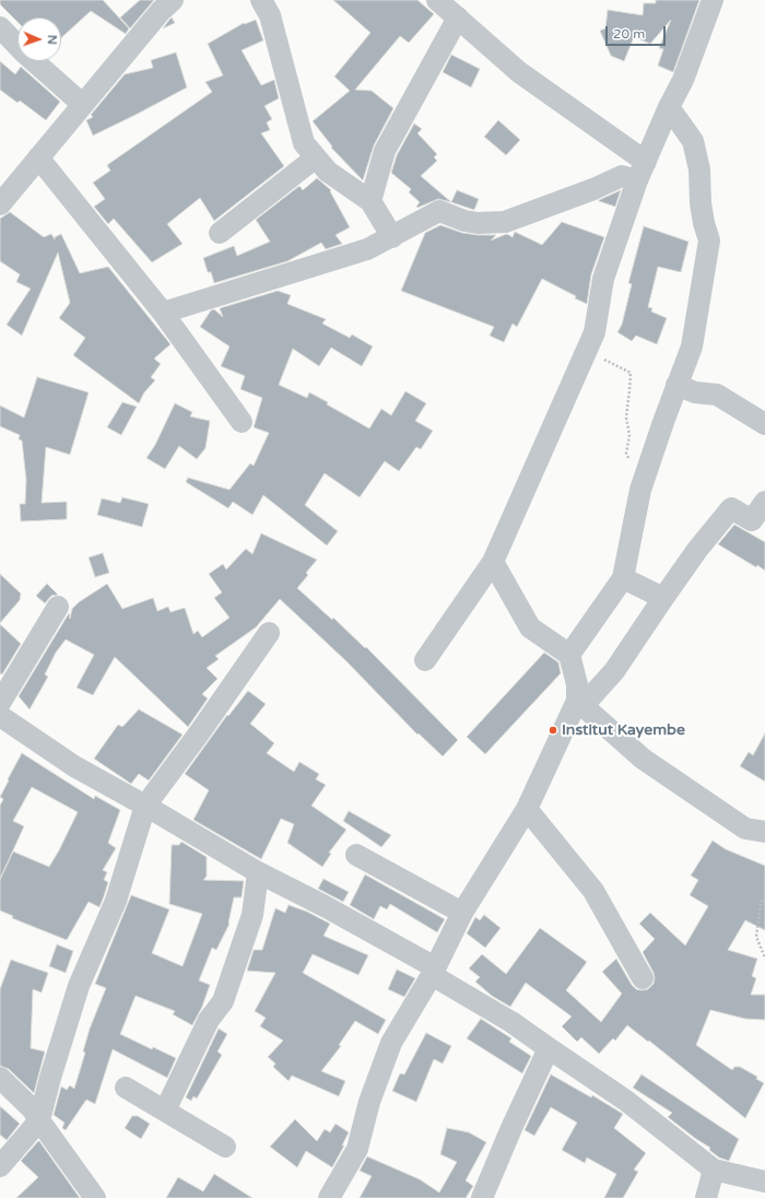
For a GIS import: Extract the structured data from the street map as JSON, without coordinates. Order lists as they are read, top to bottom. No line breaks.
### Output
{"places":["Institut Kayembe"],"scale_bar":"20 m","north":"right"}
